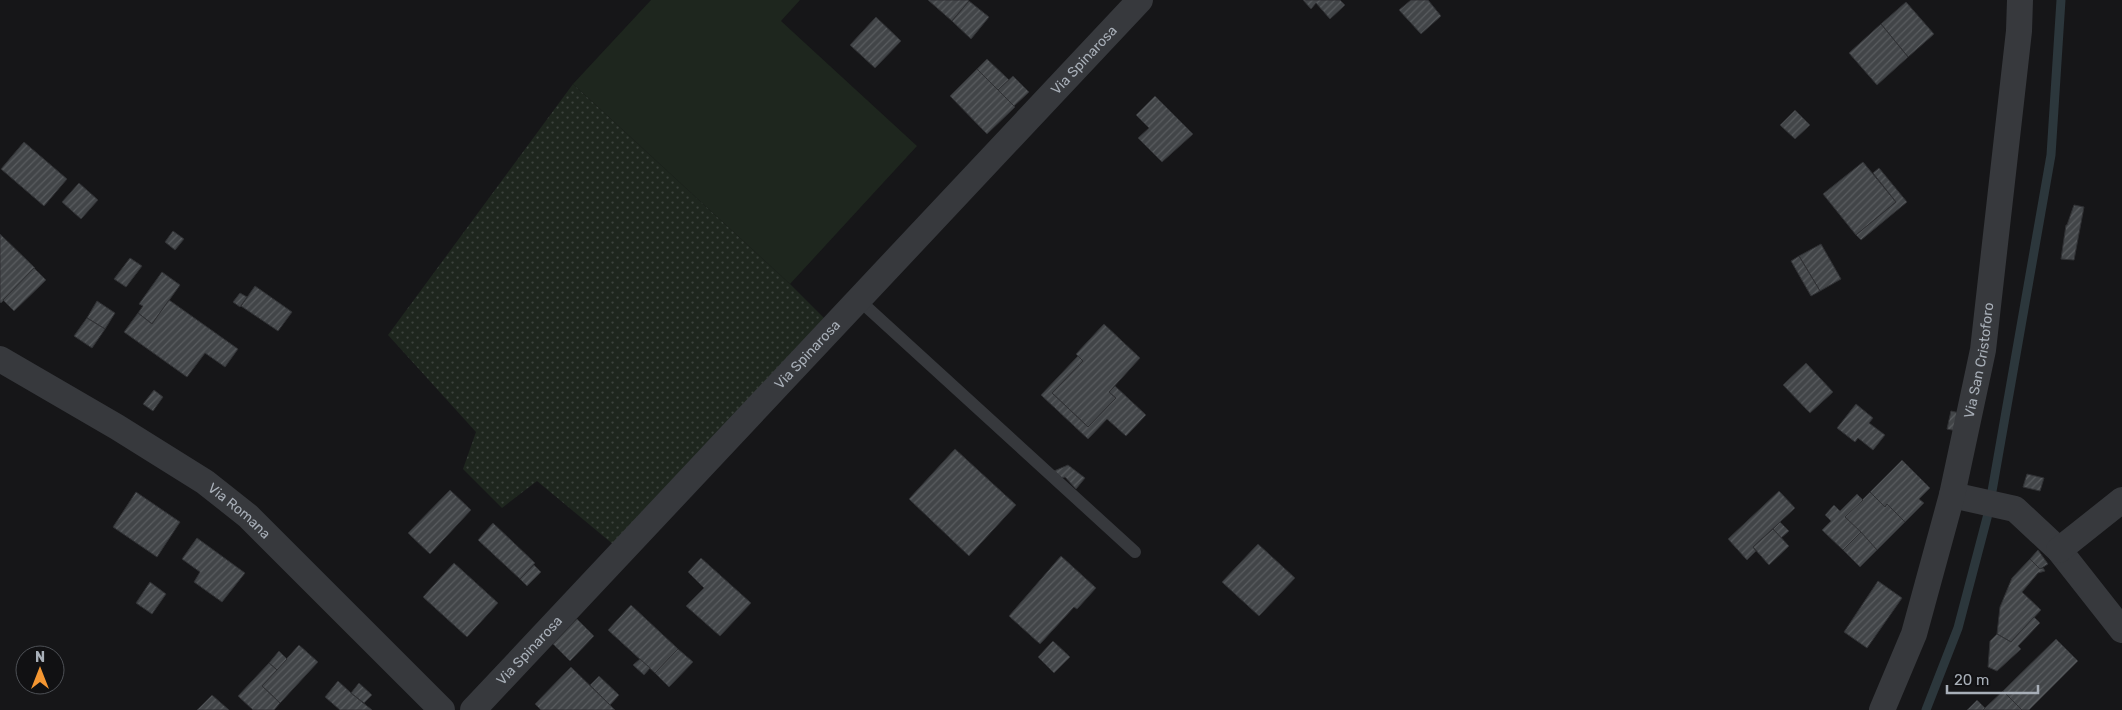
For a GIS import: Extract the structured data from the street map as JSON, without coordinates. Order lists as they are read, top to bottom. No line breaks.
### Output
{"streets":{"street":["Via Spinarosa","Via San Cristoforo","Via Romana"]},"scale_bar":"20 m","north":"top"}
